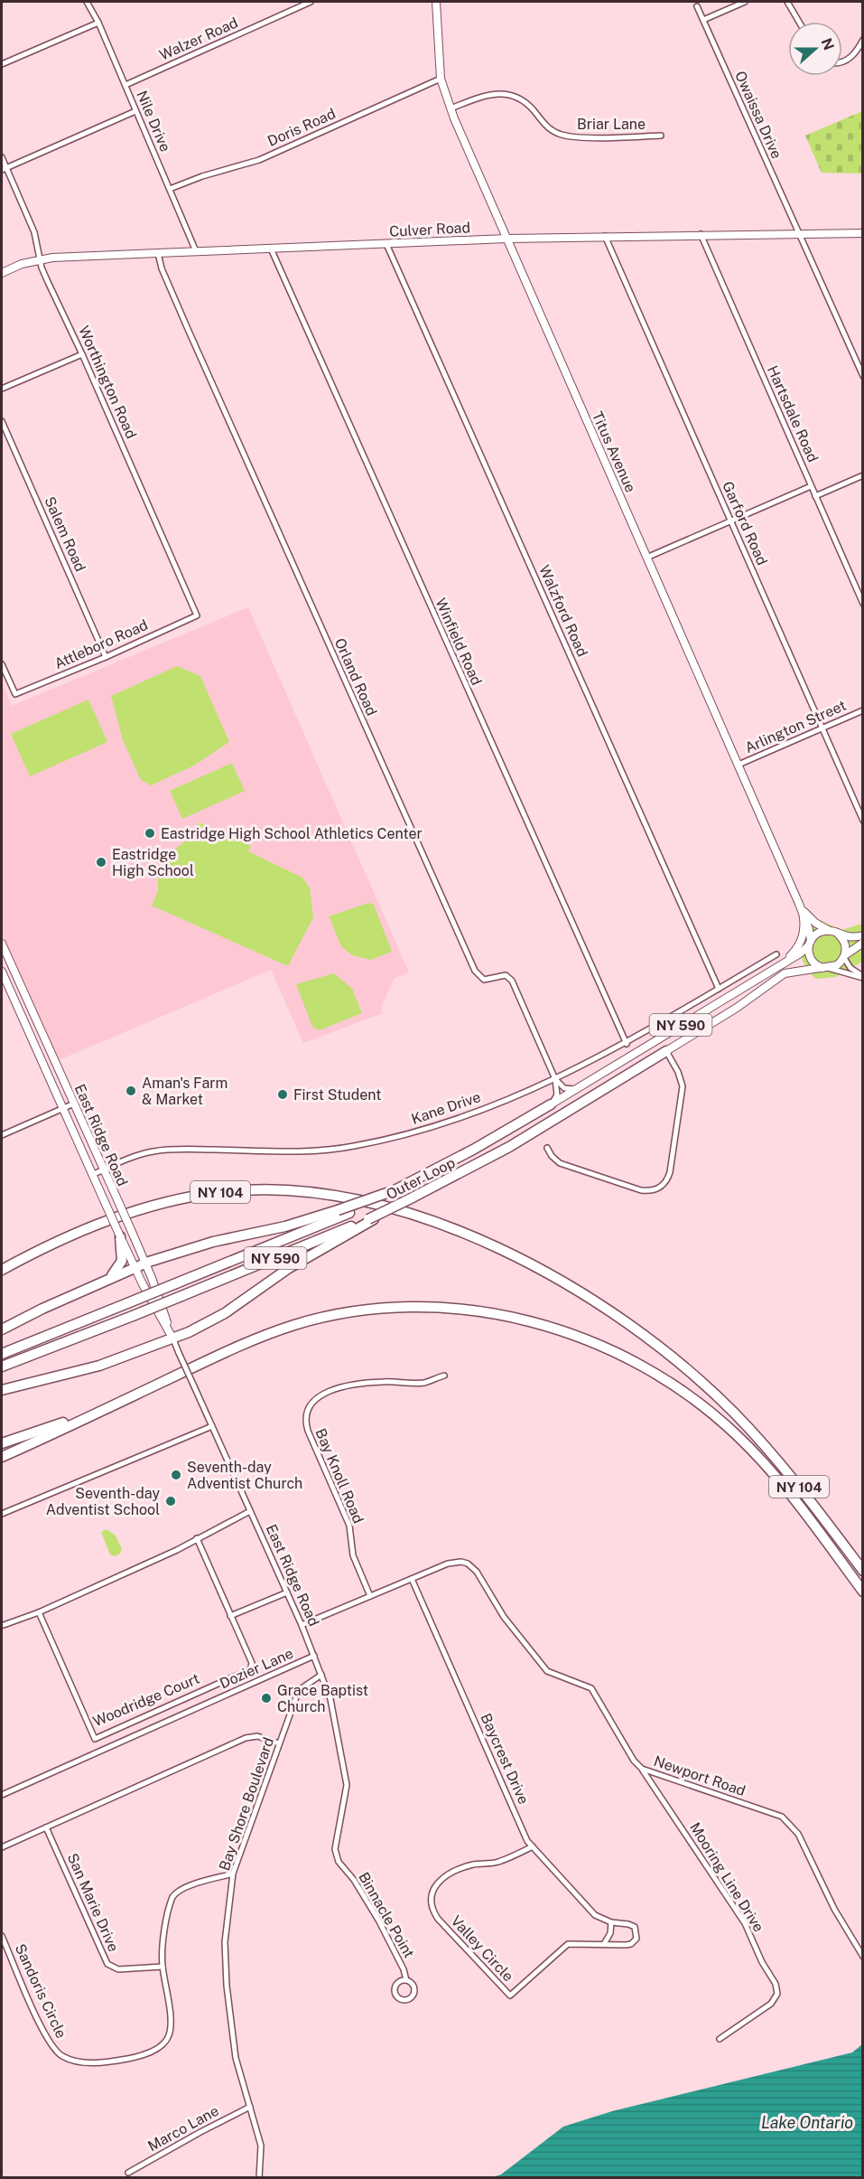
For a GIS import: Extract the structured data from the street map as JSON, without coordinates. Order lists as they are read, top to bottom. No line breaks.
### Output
{"streets":{"highway":["NY 590","Outer Loop","NY 104"],"main road":["Culver Road","Titus Avenue","East Ridge Road"],"street":["Walzer Road","Owaissa Drive","Nile Drive","Briar Lane","Doris Road","Worthington Road","Hartsdale Road","Garford Road","Salem Road","Walzford Road","Winfield Road","Attleboro Road","Orland Road","Arlington Street","Kane Drive","Bay Knoll Road","Dozier Lane","Woodridge Court","Baycrest Drive","Newport Road","Bay Shore Boulevard","Mooring Line Drive","San Marie Drive","Binnacle Point","Valley Circle","Sandoris Circle","Marco Lane"]},"crossings":[["Walzer Road","Nile Drive"],["Owaissa Drive","Culver Road"],["Nile Drive","Doris Road"],["Nile Drive","Culver Road"],["Briar Lane","Titus Avenue"],["Doris Road","Titus Avenue"],["Culver Road","Worthington Road"],["Culver Road","Hartsdale Road"],["Culver Road","Titus Avenue"],["Culver Road","Garford Road"],["Culver Road","Walzford Road"],["Culver Road","Winfield Road"],["Culver Road","Orland Road"],["Worthington Road","Attleboro Road"],["Titus Avenue","Arlington Street"],["Titus Avenue","Outer Loop"],["Garford Road","Arlington Street"],["Salem Road","Attleboro Road"],["Walzford Road","Kane Drive"],["Winfield Road","Kane Drive"],["Orland Road","Kane Drive"],["Kane Drive","East Ridge Road"],["East Ridge Road","Dozier Lane"],["East Ridge Road","Newport Road"],["East Ridge Road","Bay Shore Boulevard"],["East Ridge Road","Binnacle Point"],["Bay Knoll Road","Newport Road"],["Baycrest Drive","Newport Road"],["Baycrest Drive","Valley Circle"],["Newport Road","Mooring Line Drive"],["Bay Shore Boulevard","Sandoris Circle"],["Bay Shore Boulevard","Marco Lane"],["San Marie Drive","Sandoris Circle"]],"water":["Lake Ontario"],"places":["Eastridge High School Athletics Center","Eastridge High School","Aman's Farm & Market","First Student","Seventh-day Adventist Church","Seventh-day Adventist School","Grace Baptist Church"],"north":"right"}
